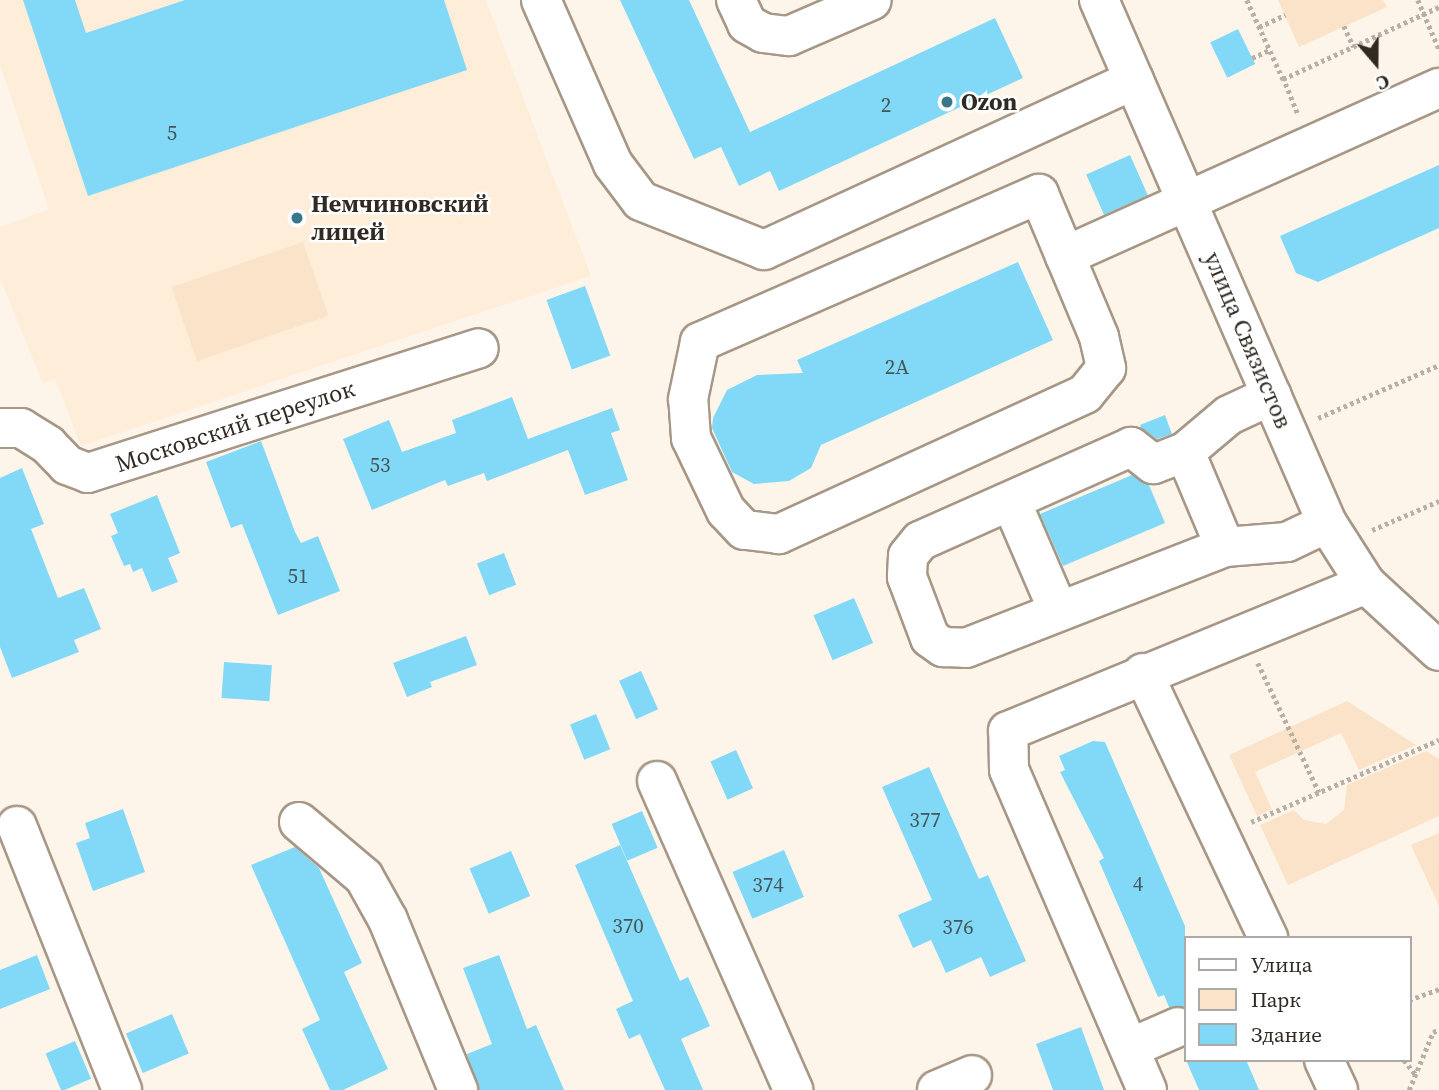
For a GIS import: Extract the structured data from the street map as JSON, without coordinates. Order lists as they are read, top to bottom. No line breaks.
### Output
{"streets":{"street":["улица Связистов","Московский переулок"]},"places":["Ozon","Немчиновский лицей"],"house_numbers":["2","5","2А","53","51","377","4","374","370","376"],"legend":["Улица","Парк","Здание"],"north":"bottom"}
